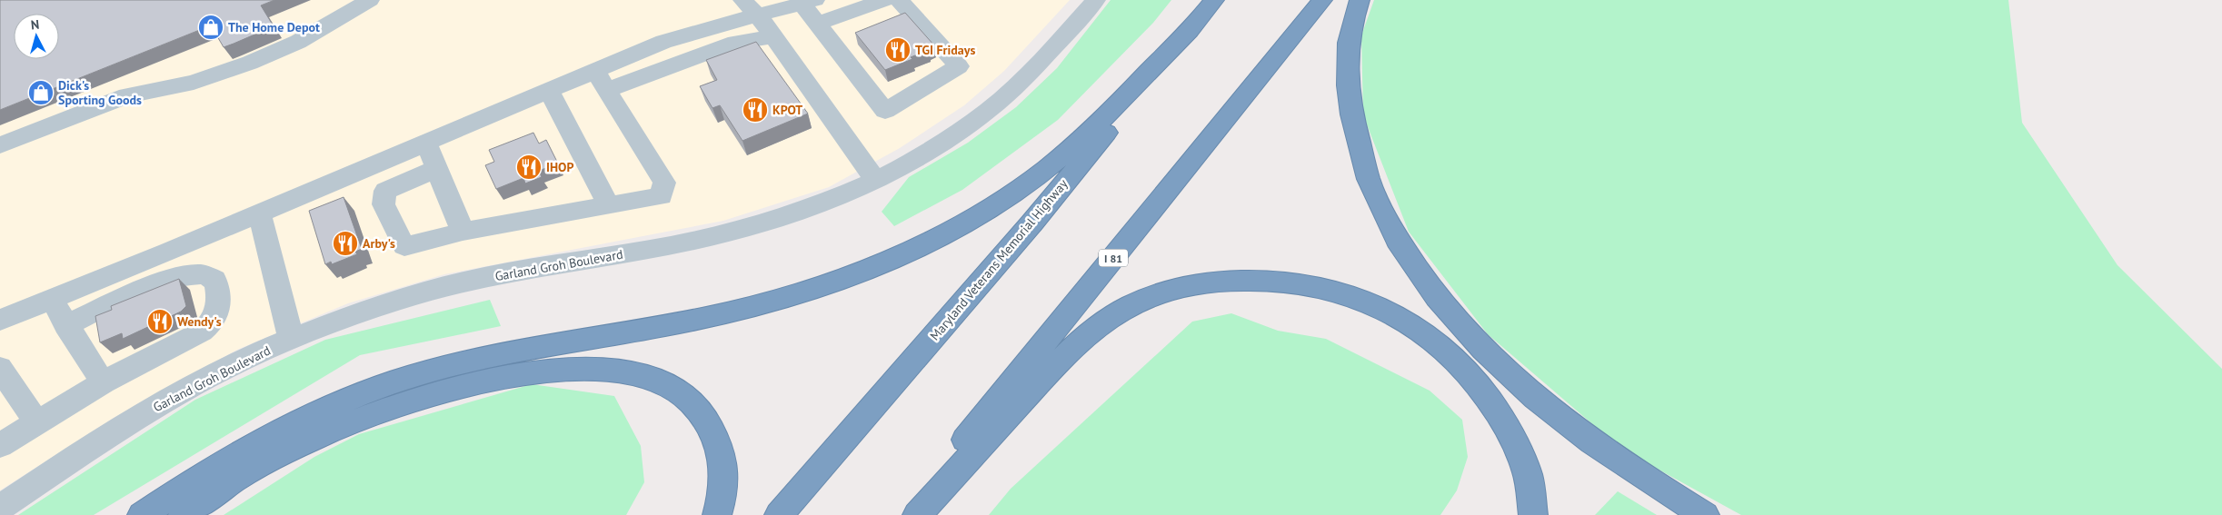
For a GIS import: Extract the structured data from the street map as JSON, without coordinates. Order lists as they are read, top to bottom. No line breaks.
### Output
{"streets":{"highway":["I 81","Maryland Veterans Memorial Highway"],"street":["Garland Groh Boulevard"]},"places":{"shop":["The Home Depot","Dick's Sporting Goods"],"restaurant":["TGI Fridays","KPOT","IHOP","Arby's","Wendy's"]},"north":"top"}
